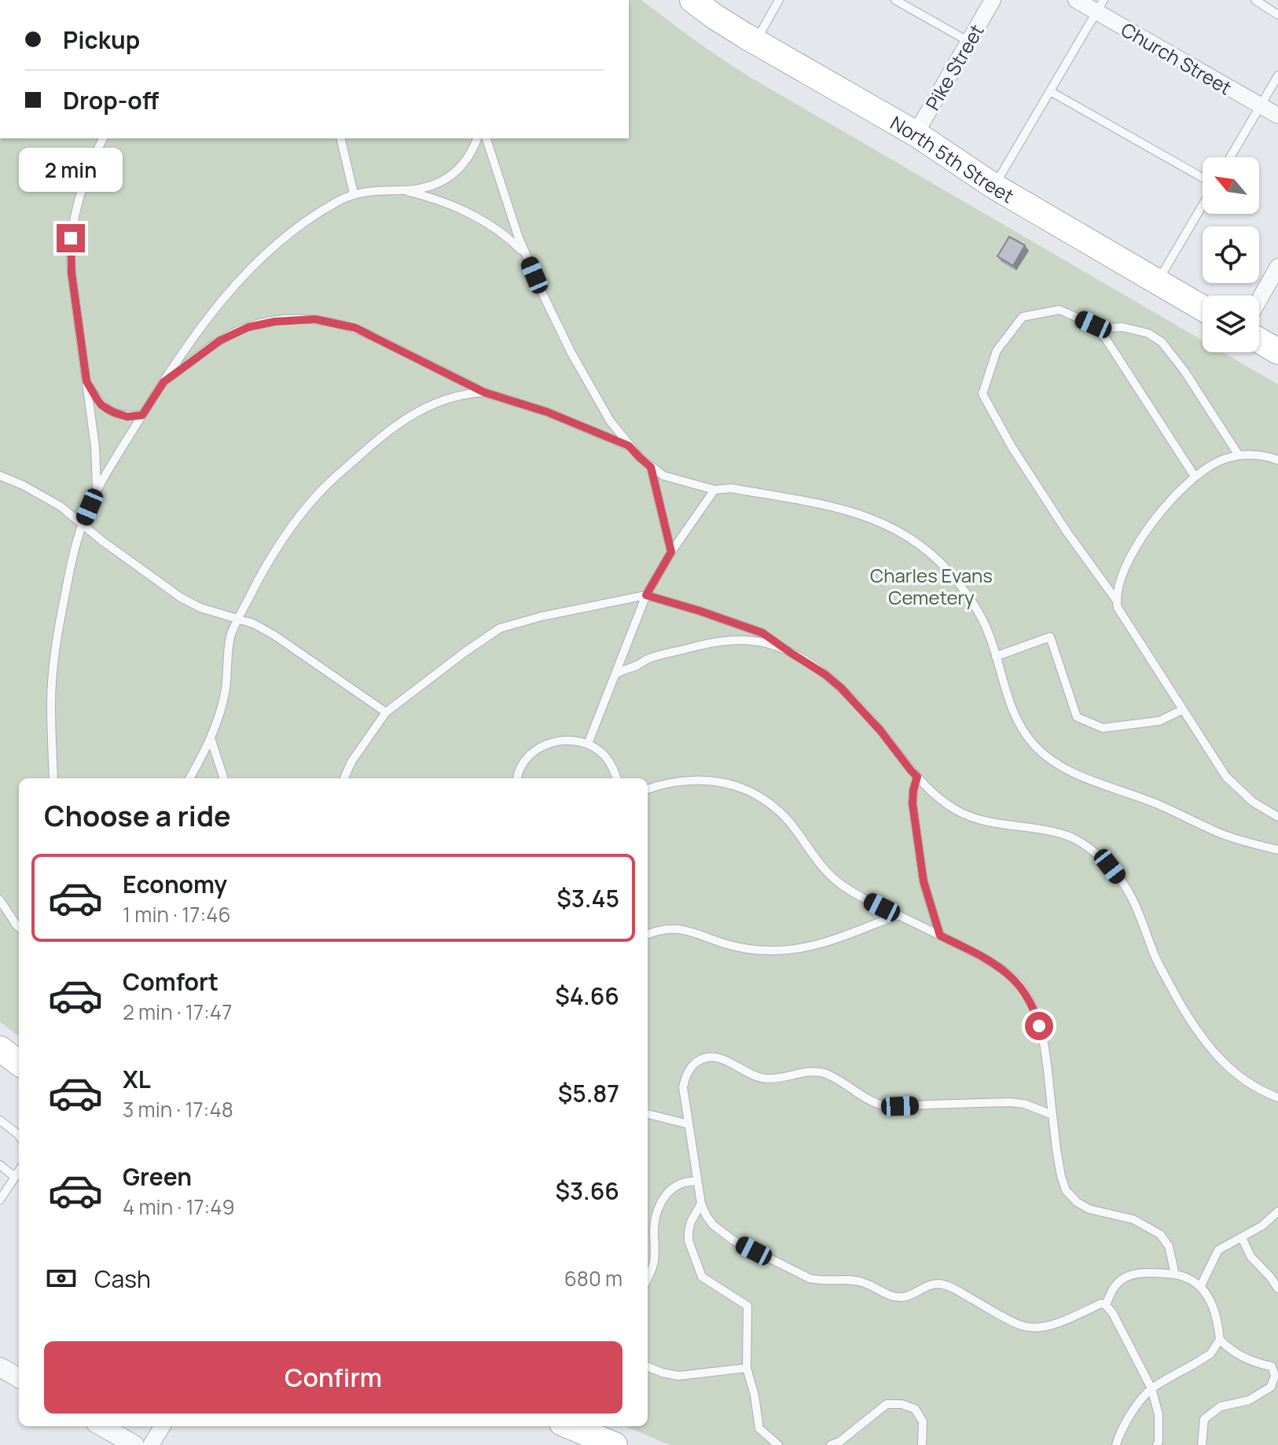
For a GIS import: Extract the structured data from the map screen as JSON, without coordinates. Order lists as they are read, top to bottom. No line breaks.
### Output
{"streets":{"main road":["North 5th Street"],"street":["Church Street","Pike Street"]},"crossings":[["Pike Street","North 5th Street"]],"parks":["Charles Evans Cemetery"],"north":"top left","page":{"banner":["Pickup","Drop-off"],"bubble":"2 min","heading":"Choose a ride","list":[{"name":"Economy","note":"1 min · 17:46","value":"$3.45"},{"name":"Comfort","note":"2 min · 17:47","value":"$4.66"},{"name":"XL","note":"3 min · 17:48","value":"$5.87"},{"name":"Green","note":"4 min · 17:49","value":"$3.66"}],"pay":["Cash","680 m"],"buttons":"Confirm"}}
